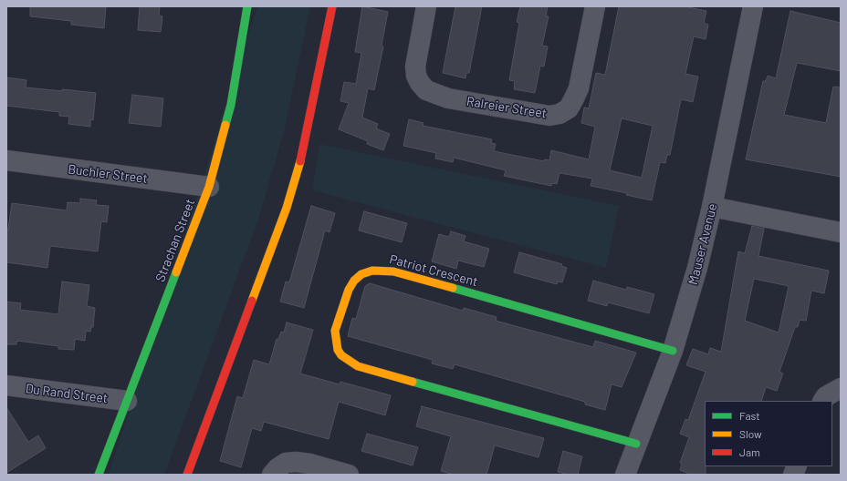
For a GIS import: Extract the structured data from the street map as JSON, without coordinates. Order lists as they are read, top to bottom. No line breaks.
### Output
{"streets":{"street":["Ralreier Street","Buchler Street","Strachan Street","Mauser Avenue","Patriot Crescent","Du Rand Street"]},"crossings":[["Buchler Street","Strachan Street"],["Strachan Street","Du Rand Street"],["Mauser Avenue","Patriot Crescent"]],"legend":["Fast","Slow","Jam"]}
